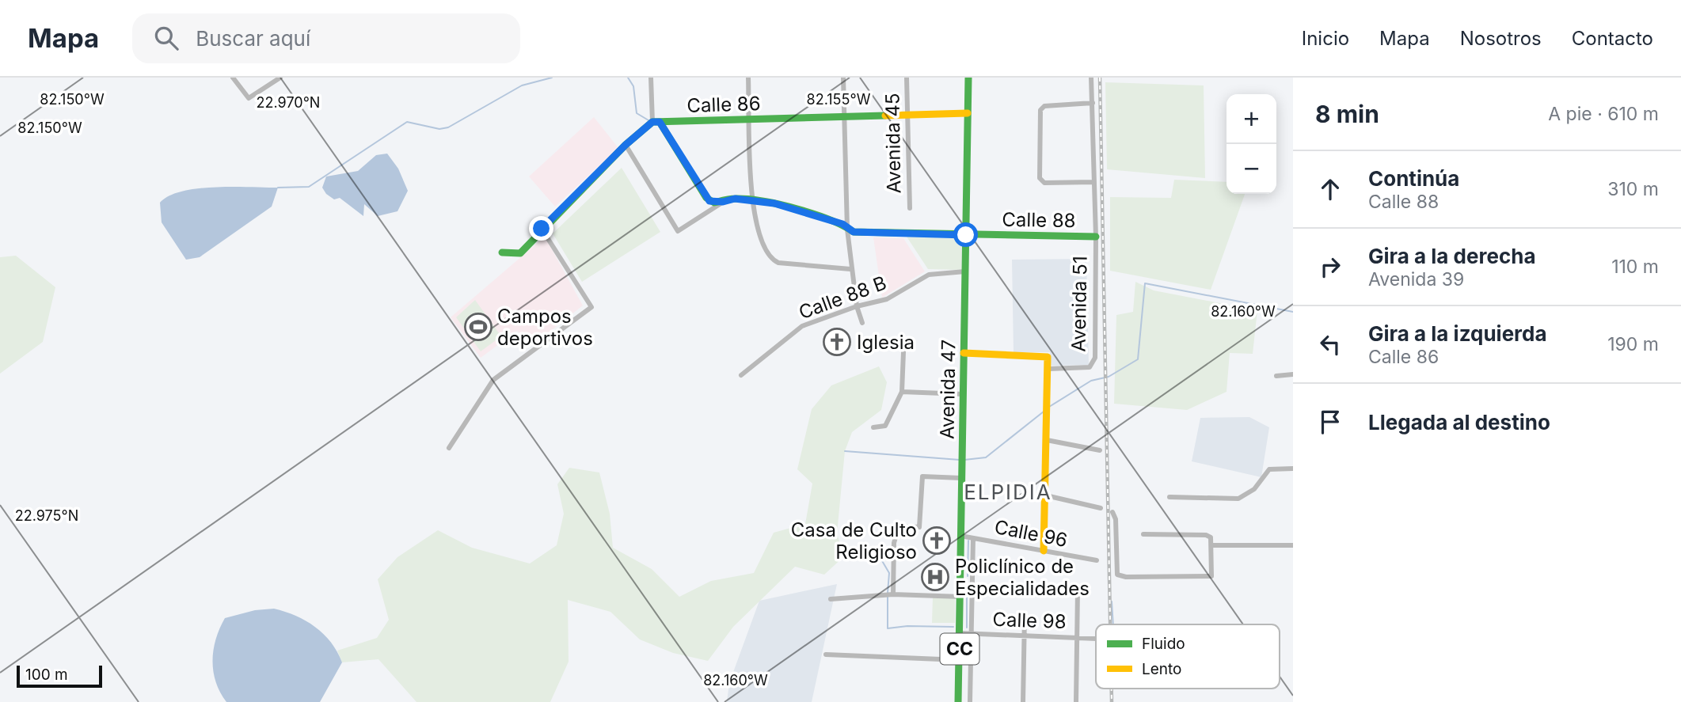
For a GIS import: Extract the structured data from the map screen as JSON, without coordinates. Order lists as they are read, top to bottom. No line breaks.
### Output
{"streets":{"street":["Calle 86","Avenida 45","Calle 88","Calle 88 B","Avenida 51","Avenida 47","Calle 96","Calle 98","CC"]},"crossings":[["Calle 86","Avenida 45"],["Calle 86","Calle 88"],["Calle 86","Avenida 47"],["Calle 88","Avenida 51"],["Calle 88","Avenida 47"],["Calle 88 B","Avenida 47"],["Avenida 47","Calle 96"],["Avenida 47","Calle 98"]],"districts":["ELPIDIA"],"places":{"sports":["Campos deportivos"],"church":["Iglesia","Casa de Culto Religioso"],"hospital":["Policlínico de Especialidades"]},"legend":["Fluido","Lento"],"scale_bar":"100 m","page":{"header":"Mapa","search":"Buscar aquí","nav":["Inicio","Mapa","Nosotros","Contacto"],"heading":["8 min","A pie · 610 m"],"map_buttons":["+","−"],"list":[["Continúa","Calle 88","310 m"],["Gira a la derecha","Avenida 39","110 m"],["Gira a la izquierda","Calle 86","190 m"],"Llegada al destino"],"scale":"100 m"},"coordinates":["82.150°W","82.155°W","22.970°N","82.160°W","22.975°N"]}
